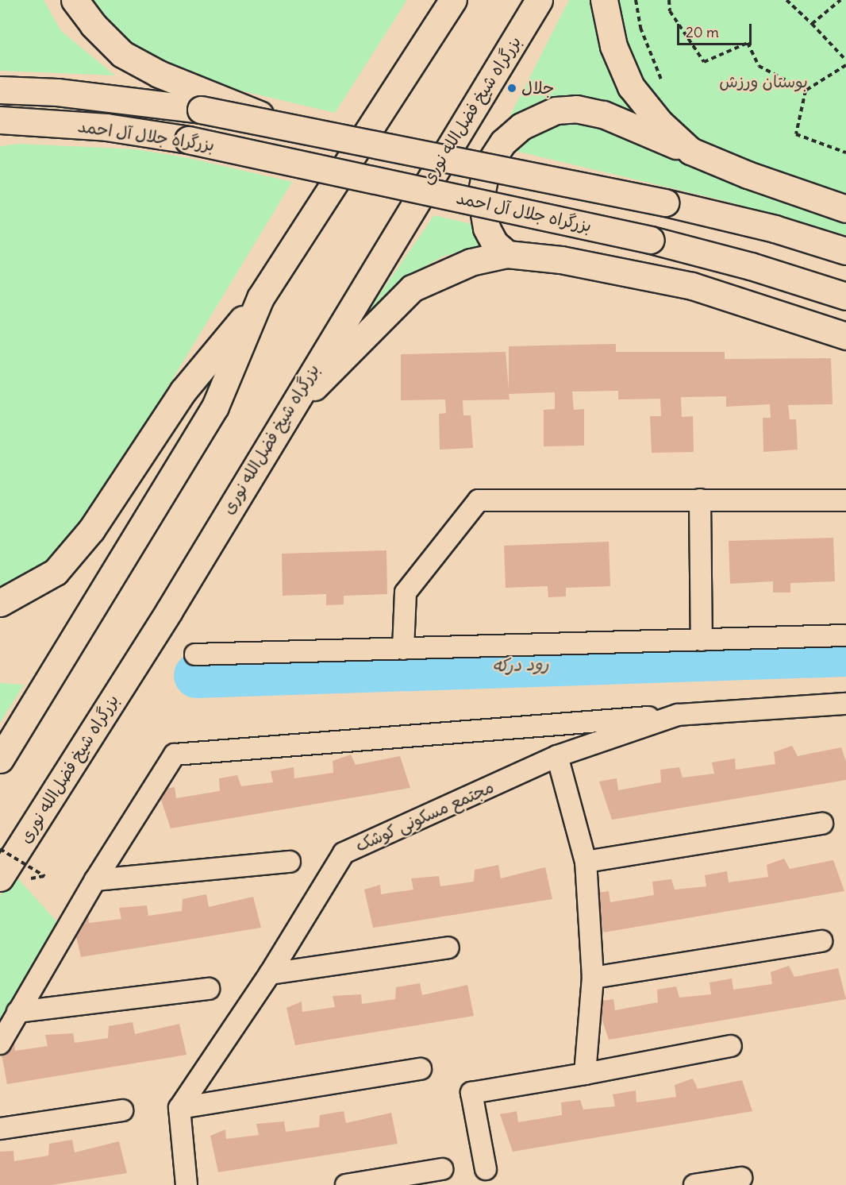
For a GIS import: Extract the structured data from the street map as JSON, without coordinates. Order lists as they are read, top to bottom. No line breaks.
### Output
{"streets":{"highway":["بزرگراه شیخ فضل‌الله نوری","بزرگراه جلال آل احمد"],"street":["مجتمع مسکونی کوشک"]},"water":["رود درکه"],"parks":["بوستان ورزش"],"places":["جلال"],"scale_bar":"20 m"}
